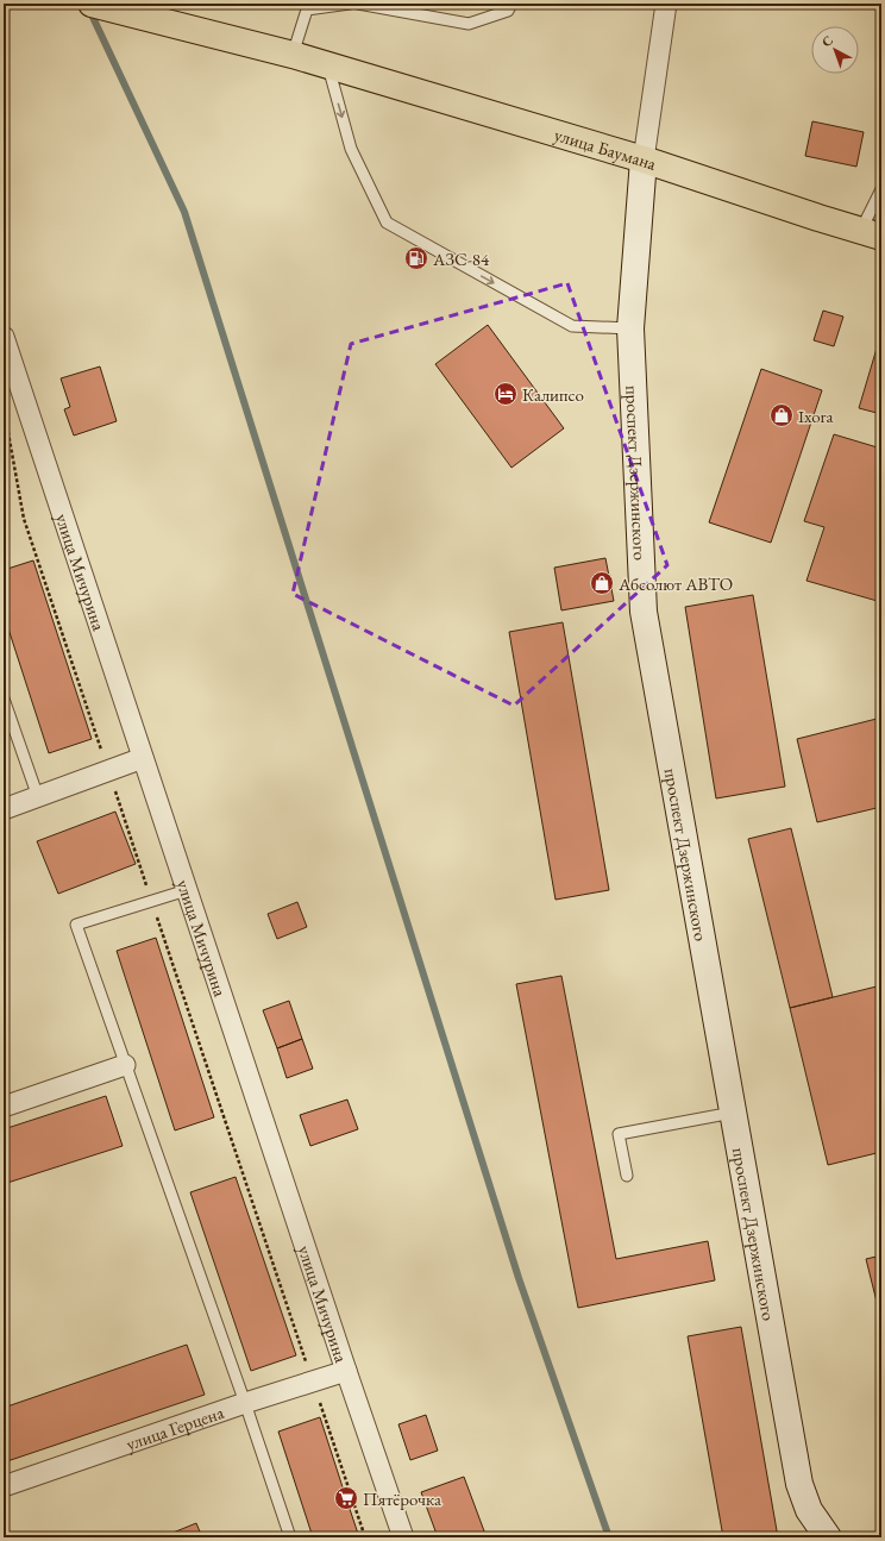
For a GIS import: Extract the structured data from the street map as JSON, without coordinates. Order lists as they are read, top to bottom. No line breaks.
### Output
{"streets":{"main road":["улица Баумана"],"street":["проспект Дзержинского","улица Мичурина","улица Герцена"]},"crossings":[["улица Баумана","проспект Дзержинского"],["улица Мичурина","улица Герцена"]],"places":{"fuel station":["АЗС-84"],"hotel":["Калипсо"],"shop":["Ixora","Абсолют АВТО"],"supermarket":["Пятёрочка"]},"north":"top left"}
